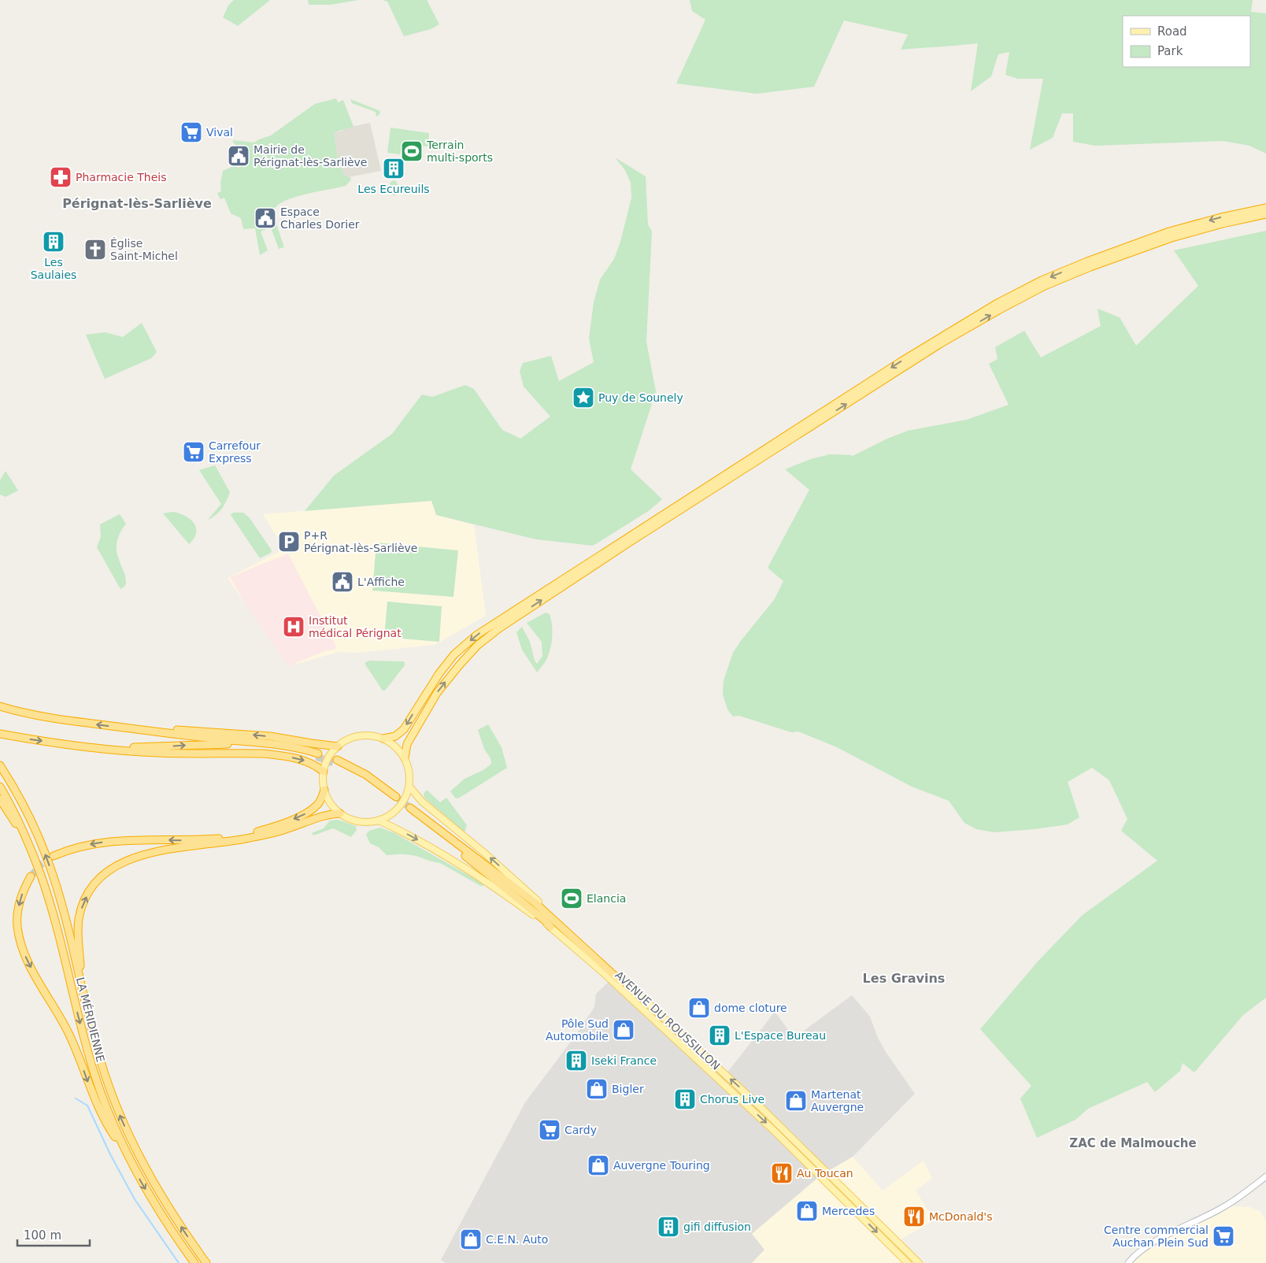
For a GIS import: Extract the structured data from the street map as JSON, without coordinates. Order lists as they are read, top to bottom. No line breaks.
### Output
{"streets":{"highway":["LA MÉRIDIENNE"],"main road":["AVENUE DU ROUSSILLON"]},"districts":["Pérignat-lès-Sarliève","Les Gravins","ZAC de Malmouche"],"places":{"supermarket":["Vival","Carrefour Express","Cardy","Centre commercial Auchan Plein Sud"],"sports":["Terrain multi-sports","Elancia"],"public building":["Mairie de Pérignat-lès-Sarliève","Espace Charles Dorier","L'Affiche"],"building":["Les Ecureuils","Les Saulaies","L'Espace Bureau","Iseki France","Chorus Live","gifi diffusion"],"pharmacy":["Pharmacie Theis"],"church":["Église Saint-Michel"],"place":["Puy de Sounely"],"parking":["P+R Pérignat-lès-Sarliève"],"hospital":["Institut médical Pérignat"],"shop":["dome cloture","Pôle Sud Automobile","Bigler","Martenat Auvergne","Auvergne Touring","Mercedes","C.E.N. Auto"],"restaurant":["Au Toucan","McDonald's"]},"legend":["Road","Park"],"scale_bar":"100 m"}
